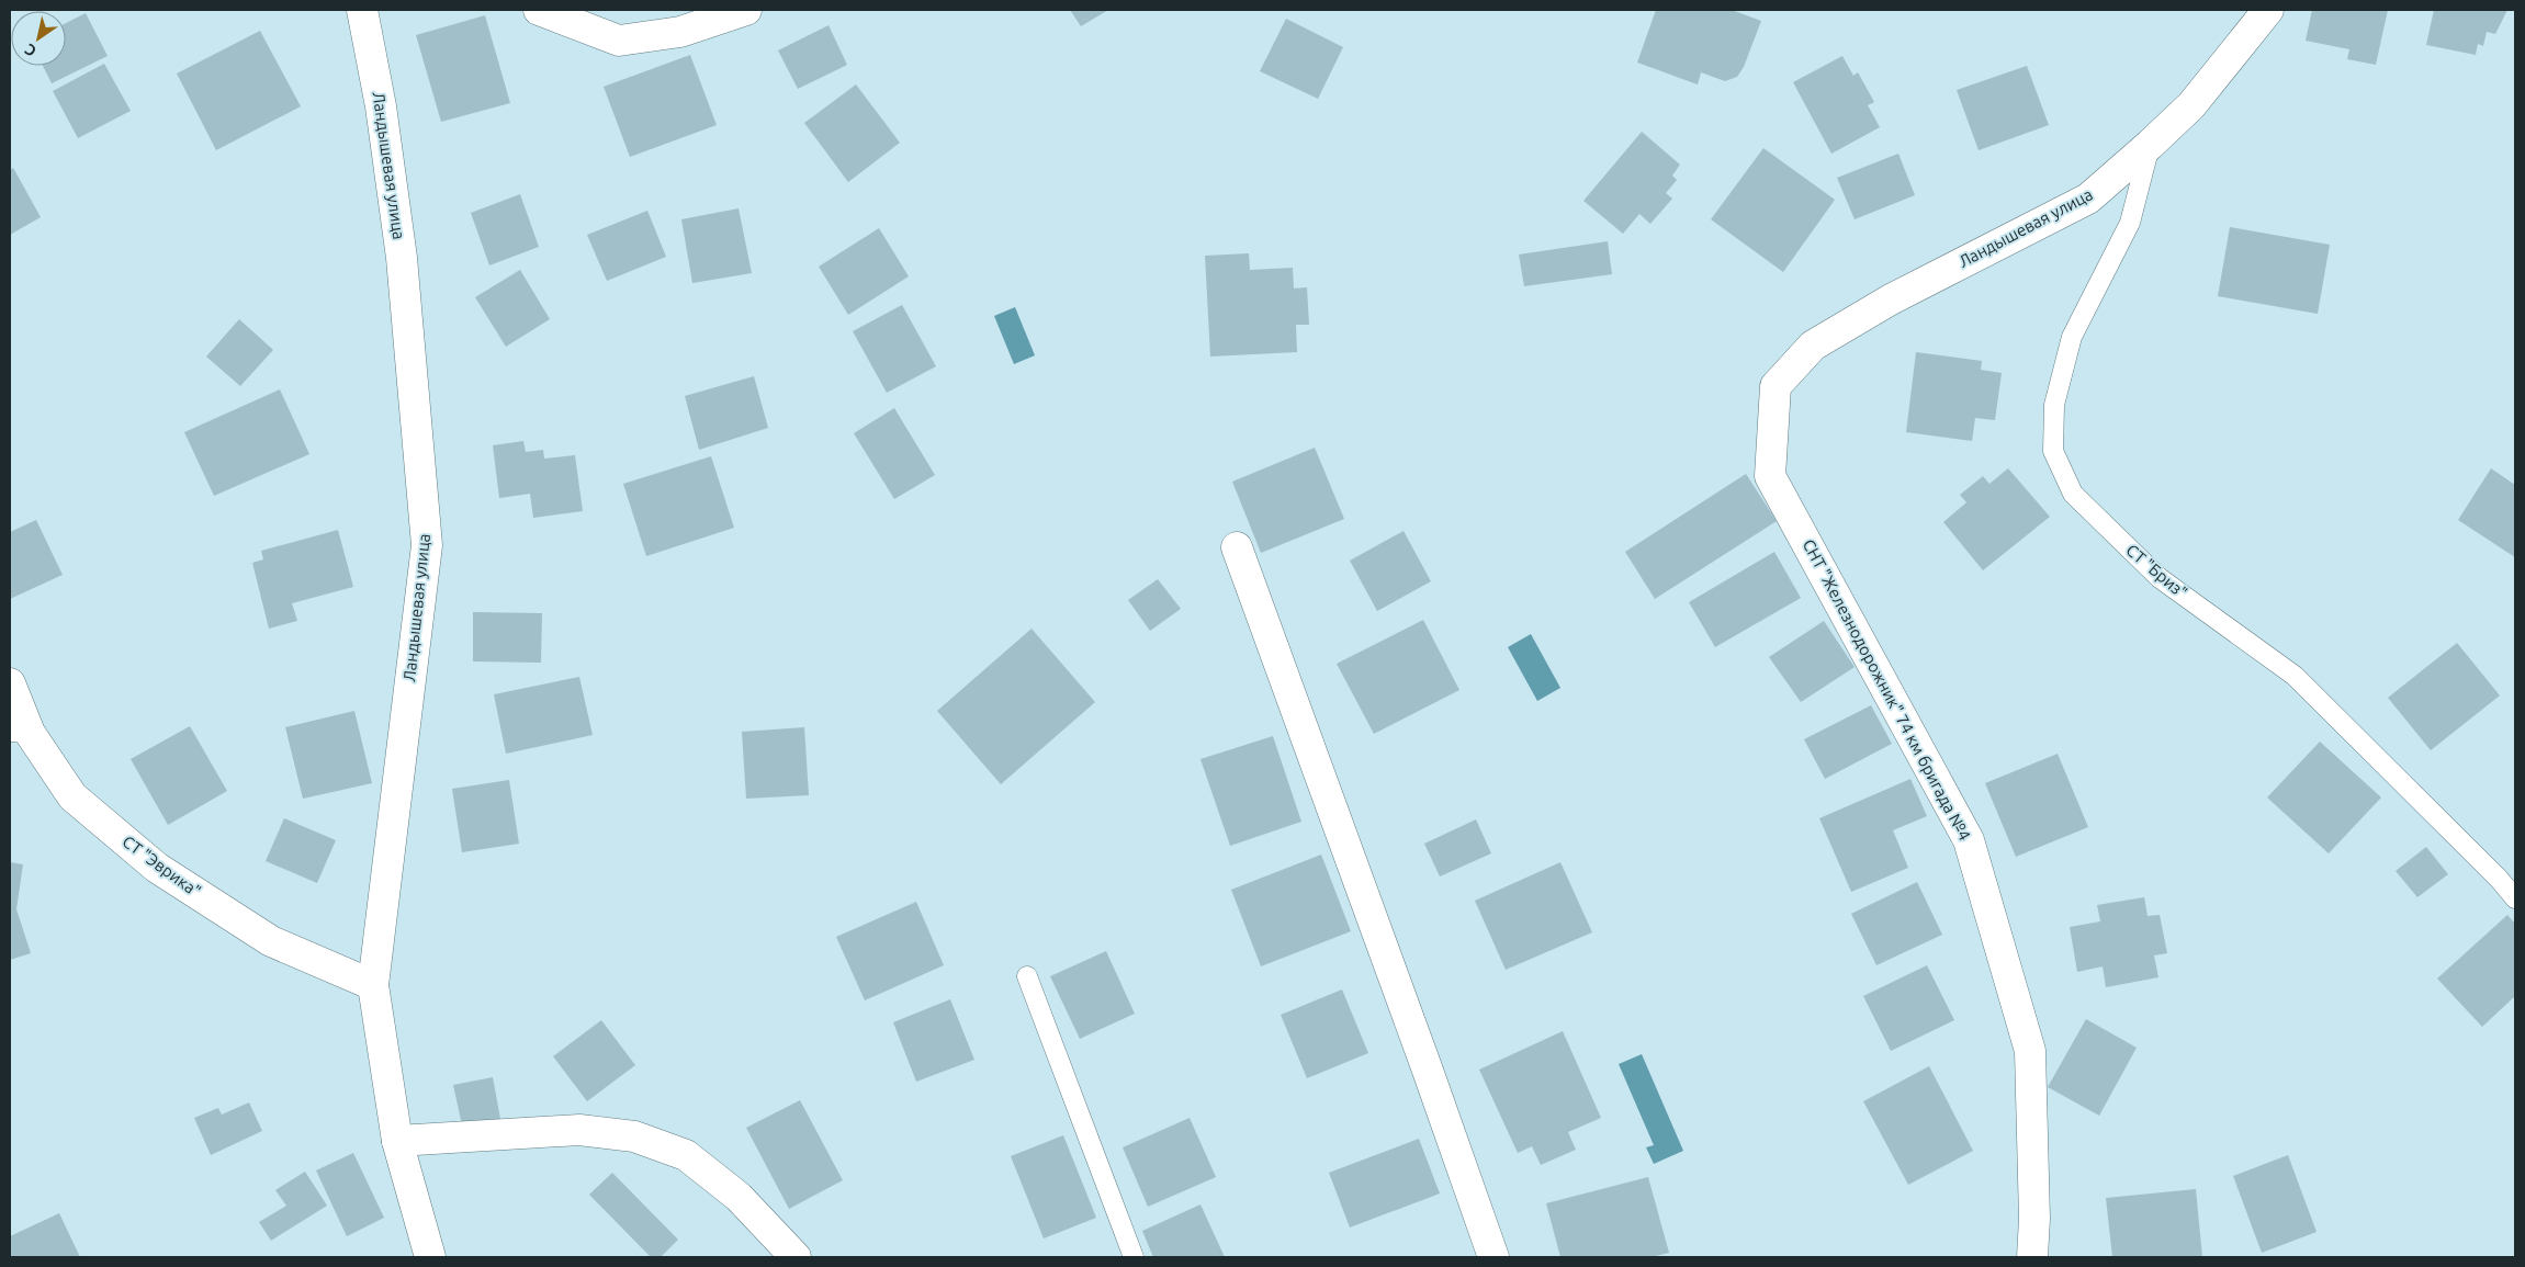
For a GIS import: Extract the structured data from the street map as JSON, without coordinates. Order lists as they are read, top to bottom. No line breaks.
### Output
{"streets":{"street":["Ландышевая улица","СНТ \"Железнодорожник\" 74 км бригада №4","СТ \"Эврика\""],"lane":["СТ \"Бриз\""]},"crossings":[["Ландышевая улица","СТ \"Бриз\""],["Ландышевая улица","СНТ \"Железнодорожник\" 74 км бригада №4"],["Ландышевая улица","СТ \"Эврика\""]],"north":"bottom left"}
